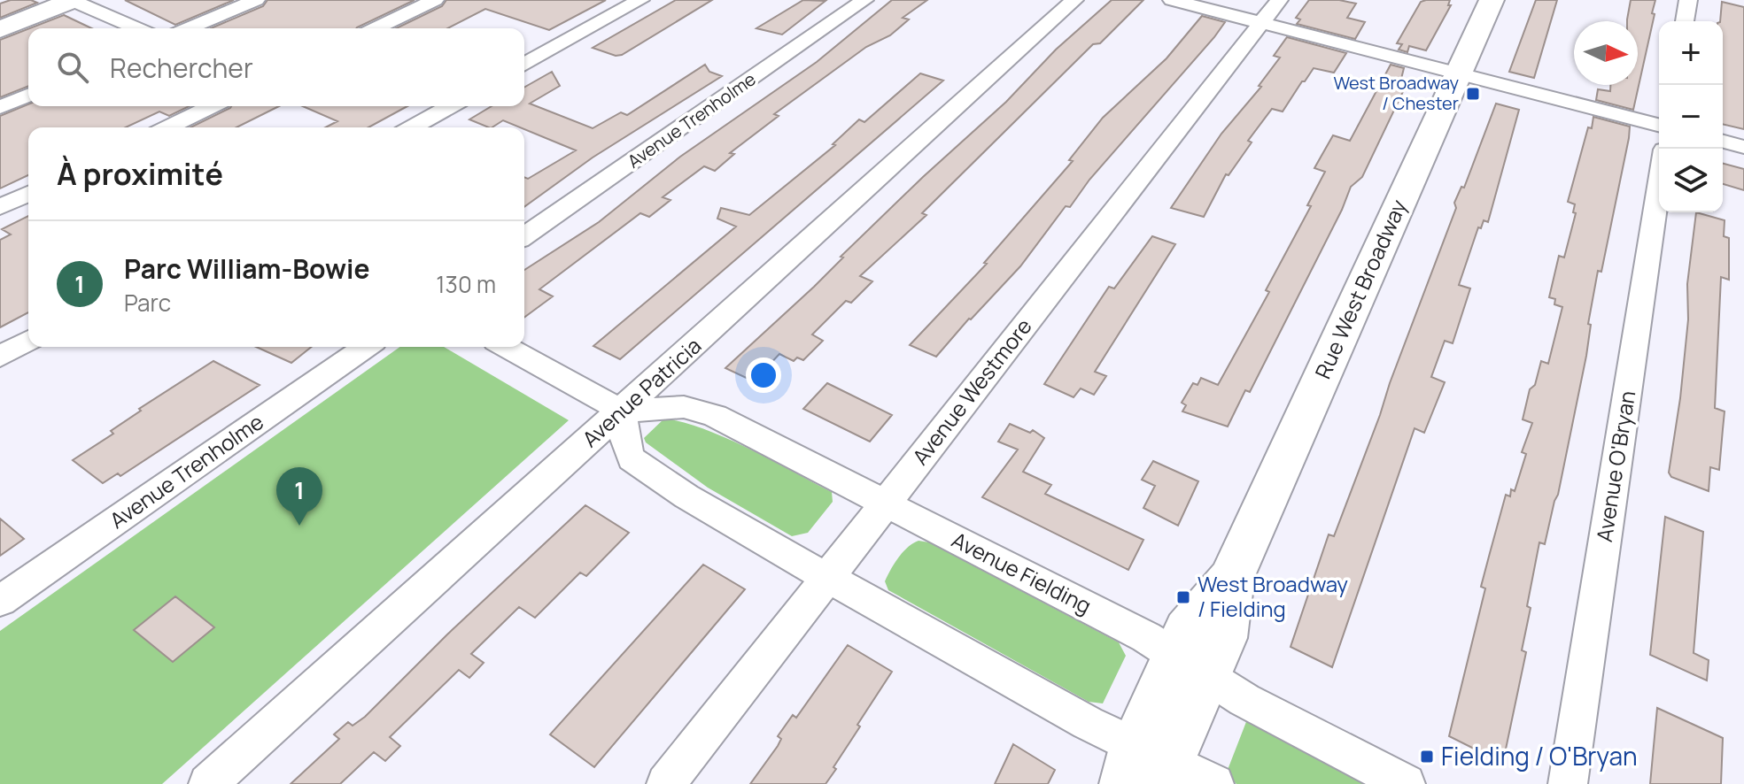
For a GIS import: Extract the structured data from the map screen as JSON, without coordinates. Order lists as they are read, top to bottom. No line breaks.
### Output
{"streets":{"street":["Avenue Trenholme","Rue West Broadway","Avenue Westmore","Avenue Patricia","Avenue O'Bryan","Avenue Fielding"]},"crossings":[["Rue West Broadway","Avenue Fielding"],["Avenue Westmore","Avenue Fielding"],["Avenue Patricia","Avenue Fielding"]],"places":{"transit":["West Broadway / Chester","West Broadway / Fielding","Fielding / O'Bryan"]},"north":"right","page":{"map_buttons":["+","−"],"search":"Rechercher","heading":"À proximité","list":[{"mark":"1","name":"Parc William-Bowie","note":"Parc","value":"130 m"}],"pins":"1"}}
